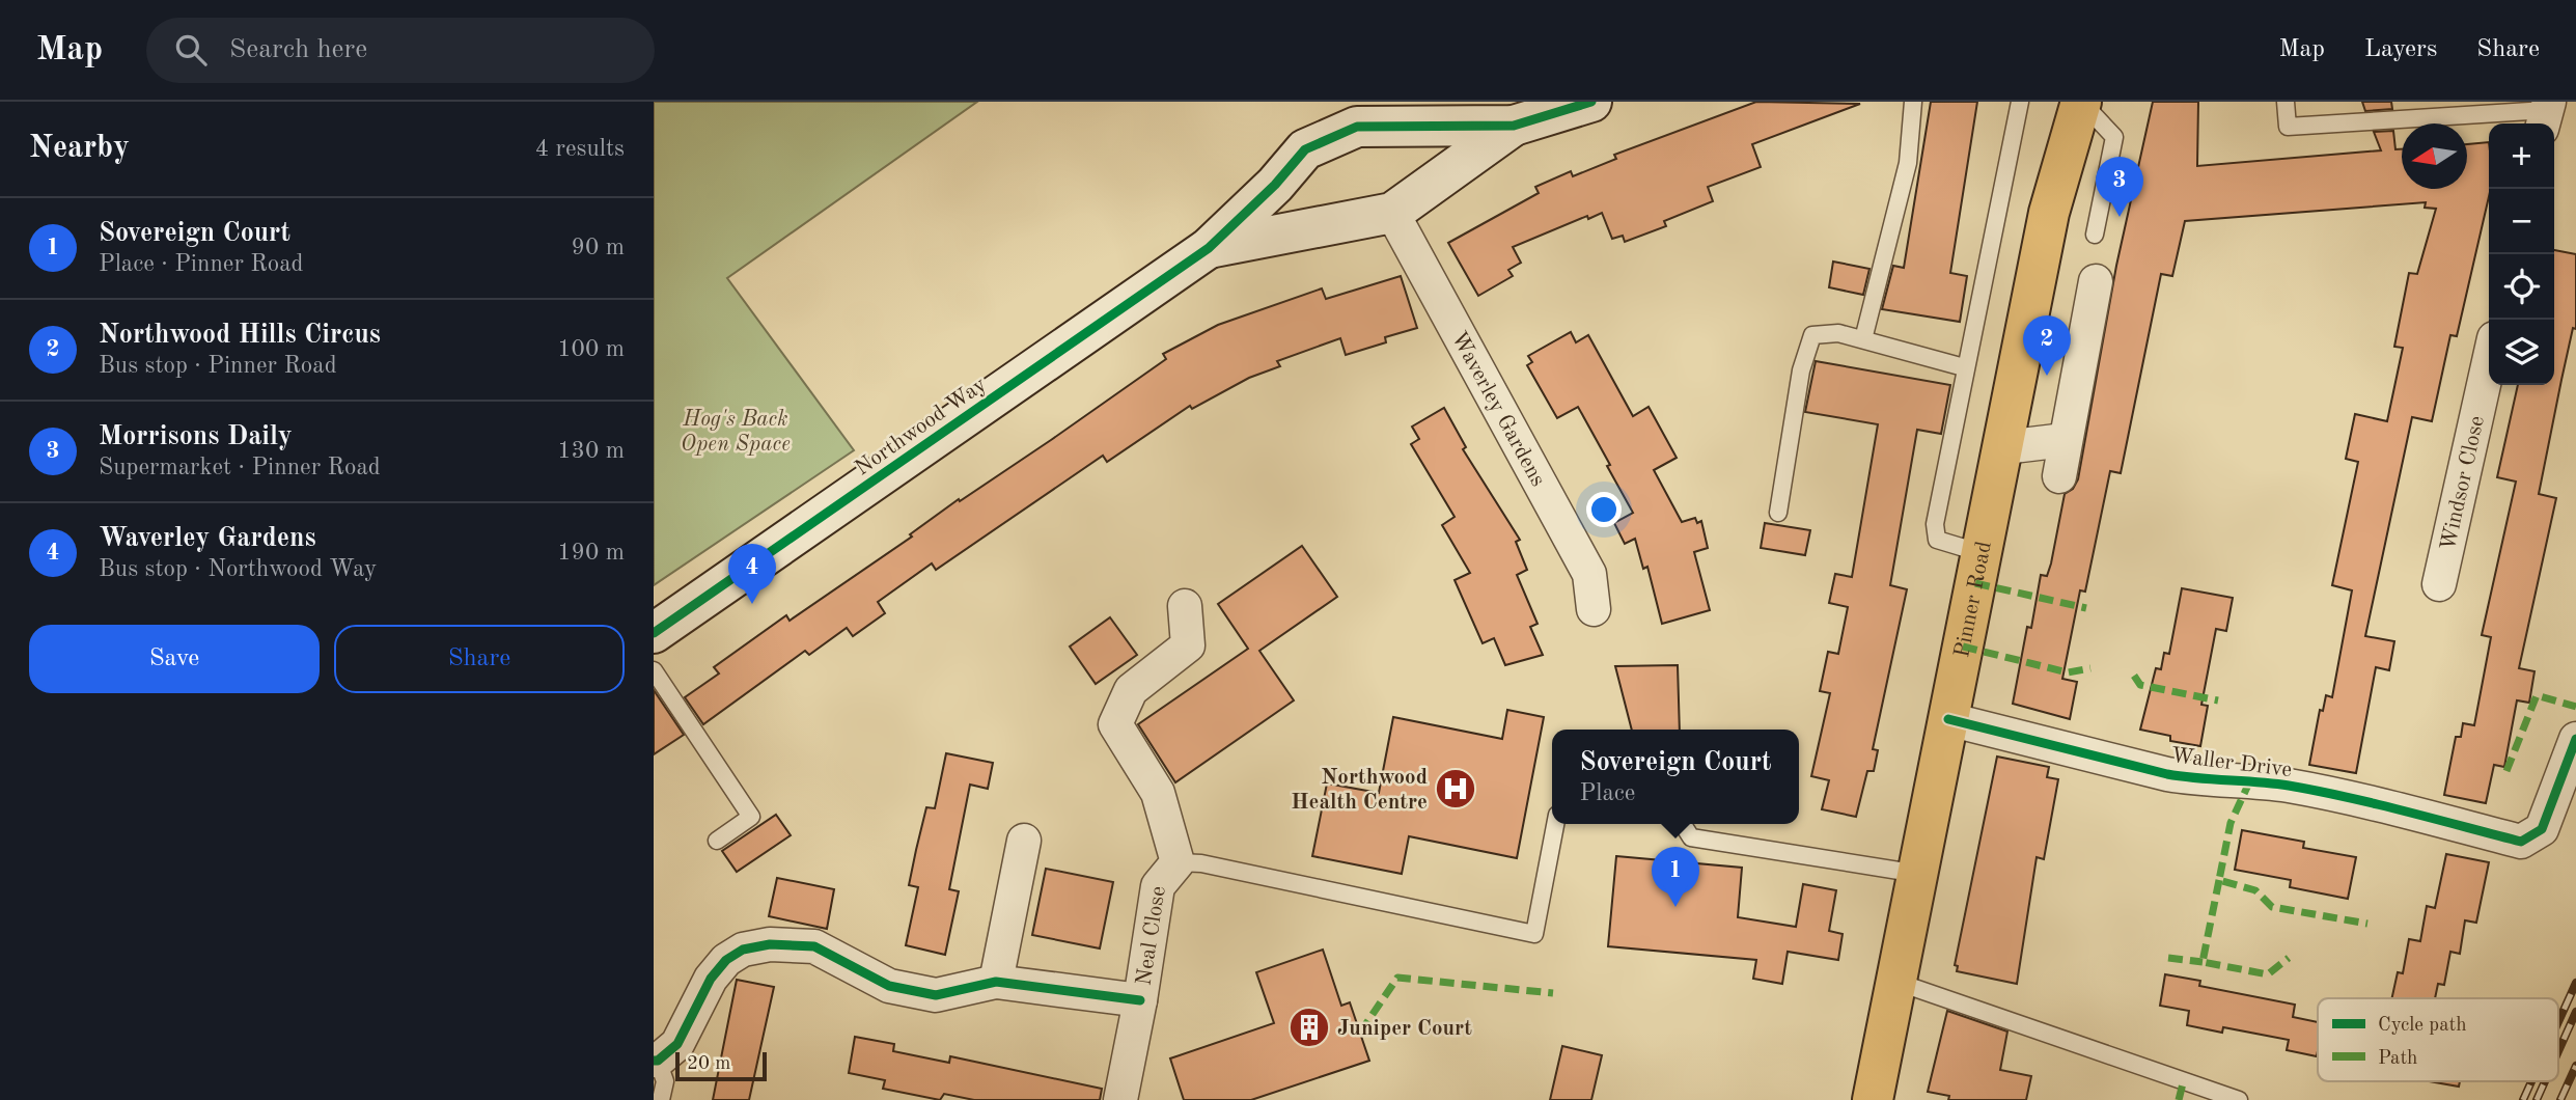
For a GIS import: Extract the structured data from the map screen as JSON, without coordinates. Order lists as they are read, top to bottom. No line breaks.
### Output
{"streets":{"main road":["Pinner Road"],"street":["Waverley Gardens","Northwood Way","Windsor Close","Waller Drive","Neal Close"]},"crossings":[["Pinner Road","Waller Drive"]],"parks":["Hog's Back Open Space"],"places":{"hospital":["Northwood Health Centre"],"building":["Juniper Court"]},"legend":["Cycle path","Path"],"scale_bar":"20 m","north":"left","page":{"header":"Map","search":"Search here","nav":["Map","Layers","Share"],"heading":["Nearby","4 results"],"map_buttons":["+","−"],"pins":["3","2","4","1"],"list":[{"mark":"1","name":"Sovereign Court","note":"Place · Pinner Road","value":"90 m"},{"mark":"2","name":"Northwood Hills Circus","note":"Bus stop · Pinner Road","value":"100 m"},{"mark":"3","name":"Morrisons Daily","note":"Supermarket · Pinner Road","value":"130 m"},{"mark":"4","name":"Waverley Gardens","note":"Bus stop · Northwood Way","value":"190 m"}],"buttons":["Save","Share"],"popup":["Sovereign Court","Place"],"scale":"20 m"}}
